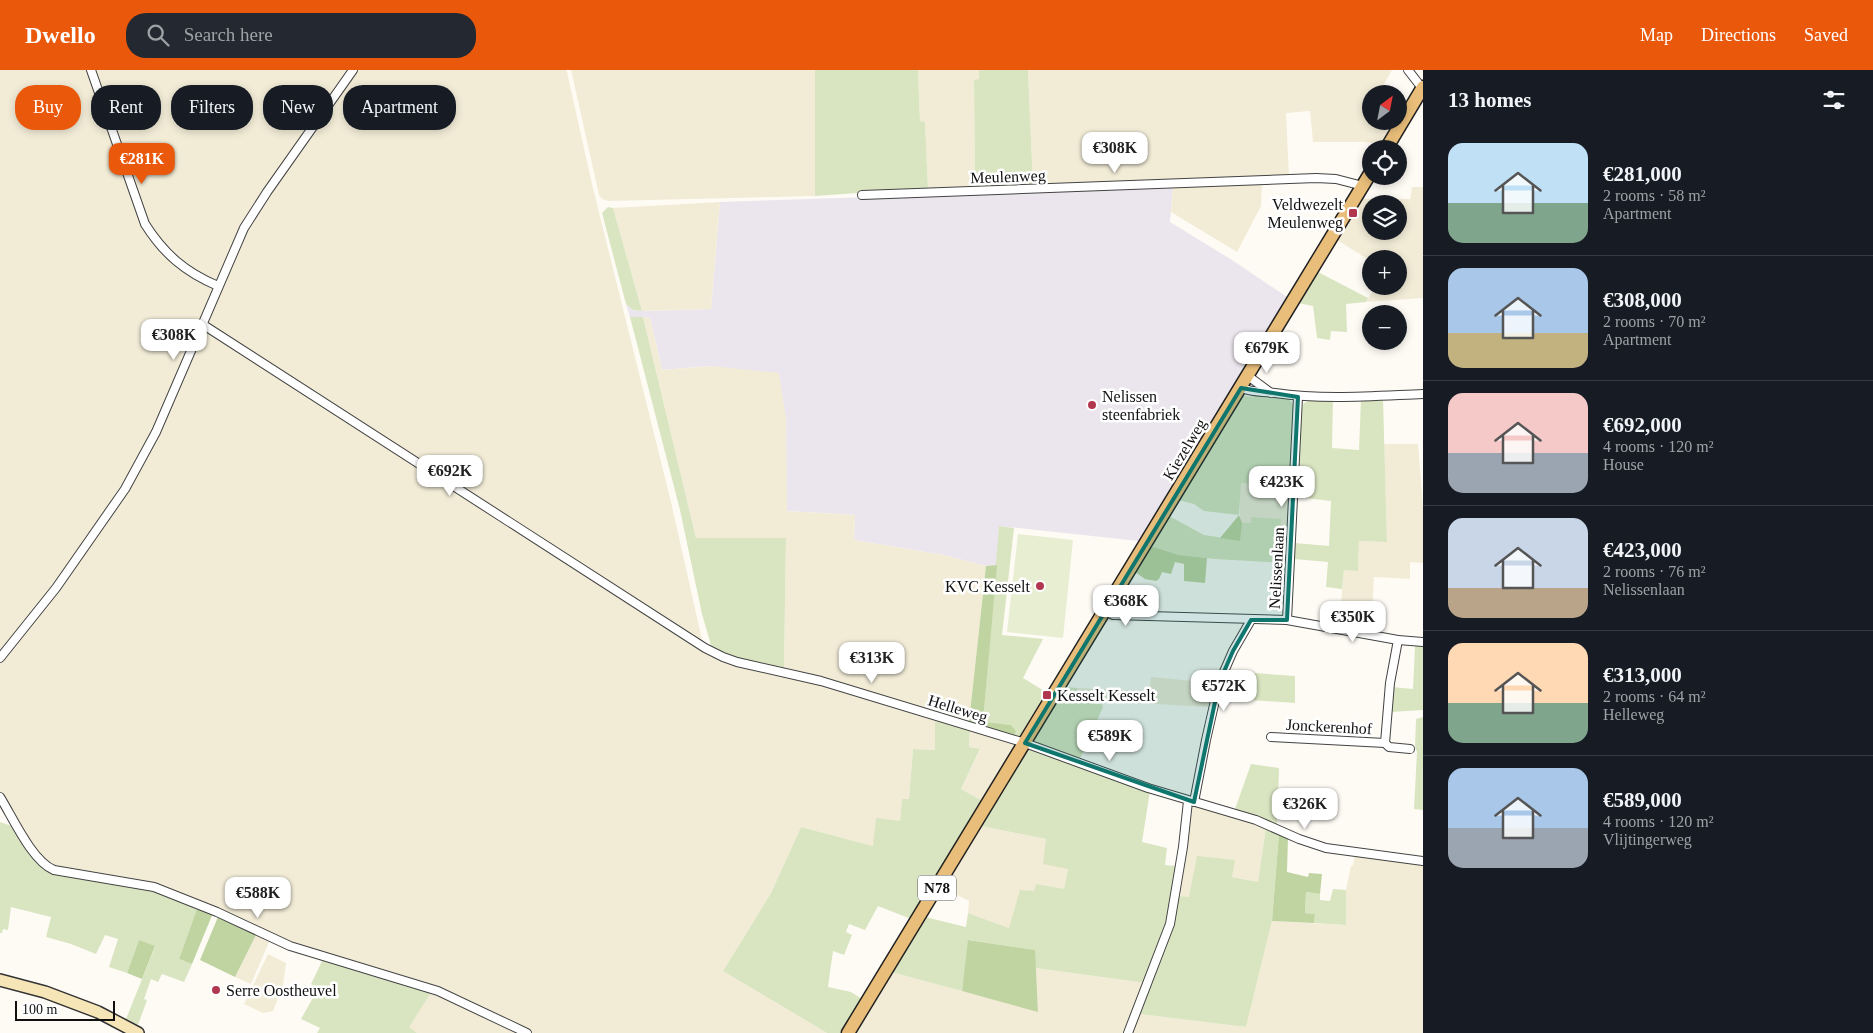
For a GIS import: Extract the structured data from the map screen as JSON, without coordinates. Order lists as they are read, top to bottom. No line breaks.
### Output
{"streets":{"main road":["Kiezelweg","N78"],"street":["Meulenweg","Nelissenlaan","Helleweg","Jonckerenhof"]},"crossings":[["Meulenweg","Kiezelweg"],["Kiezelweg","Helleweg"],["Kiezelweg","N78"],["Helleweg","N78"]],"places":{"transit":["Veldwezelt Meulenweg","Kesselt Kesselt"],"other":["Nelissen steenfabriek","KVC Kesselt","Serre Oostheuvel"]},"scale_bar":"100 m","north":"top right","page":{"header":"Dwello","search":"Search here","nav":["Map","Directions","Saved"],"heading":"13 homes","map_buttons":["+","−"],"chip":["Buy","Rent","Filters","New","Apartment"],"list":[{"name":"€281,000","note":"2 rooms · 58 m² · Apartment"},{"name":"€308,000","note":"2 rooms · 70 m² · Apartment"},{"name":"€692,000","note":"4 rooms · 120 m² · House"},{"name":"€423,000","note":"2 rooms · 76 m² · Nelissenlaan"},{"name":"€313,000","note":"2 rooms · 64 m² · Helleweg"},{"name":"€589,000","note":"4 rooms · 120 m² · Vlijtingerweg"}],"price":["€308K","€281K","€308K","€679K","€692K","€423K","€368K","€350K","€313K","€572K","€589K","€326K","€588K"],"scale":"100 m"}}
